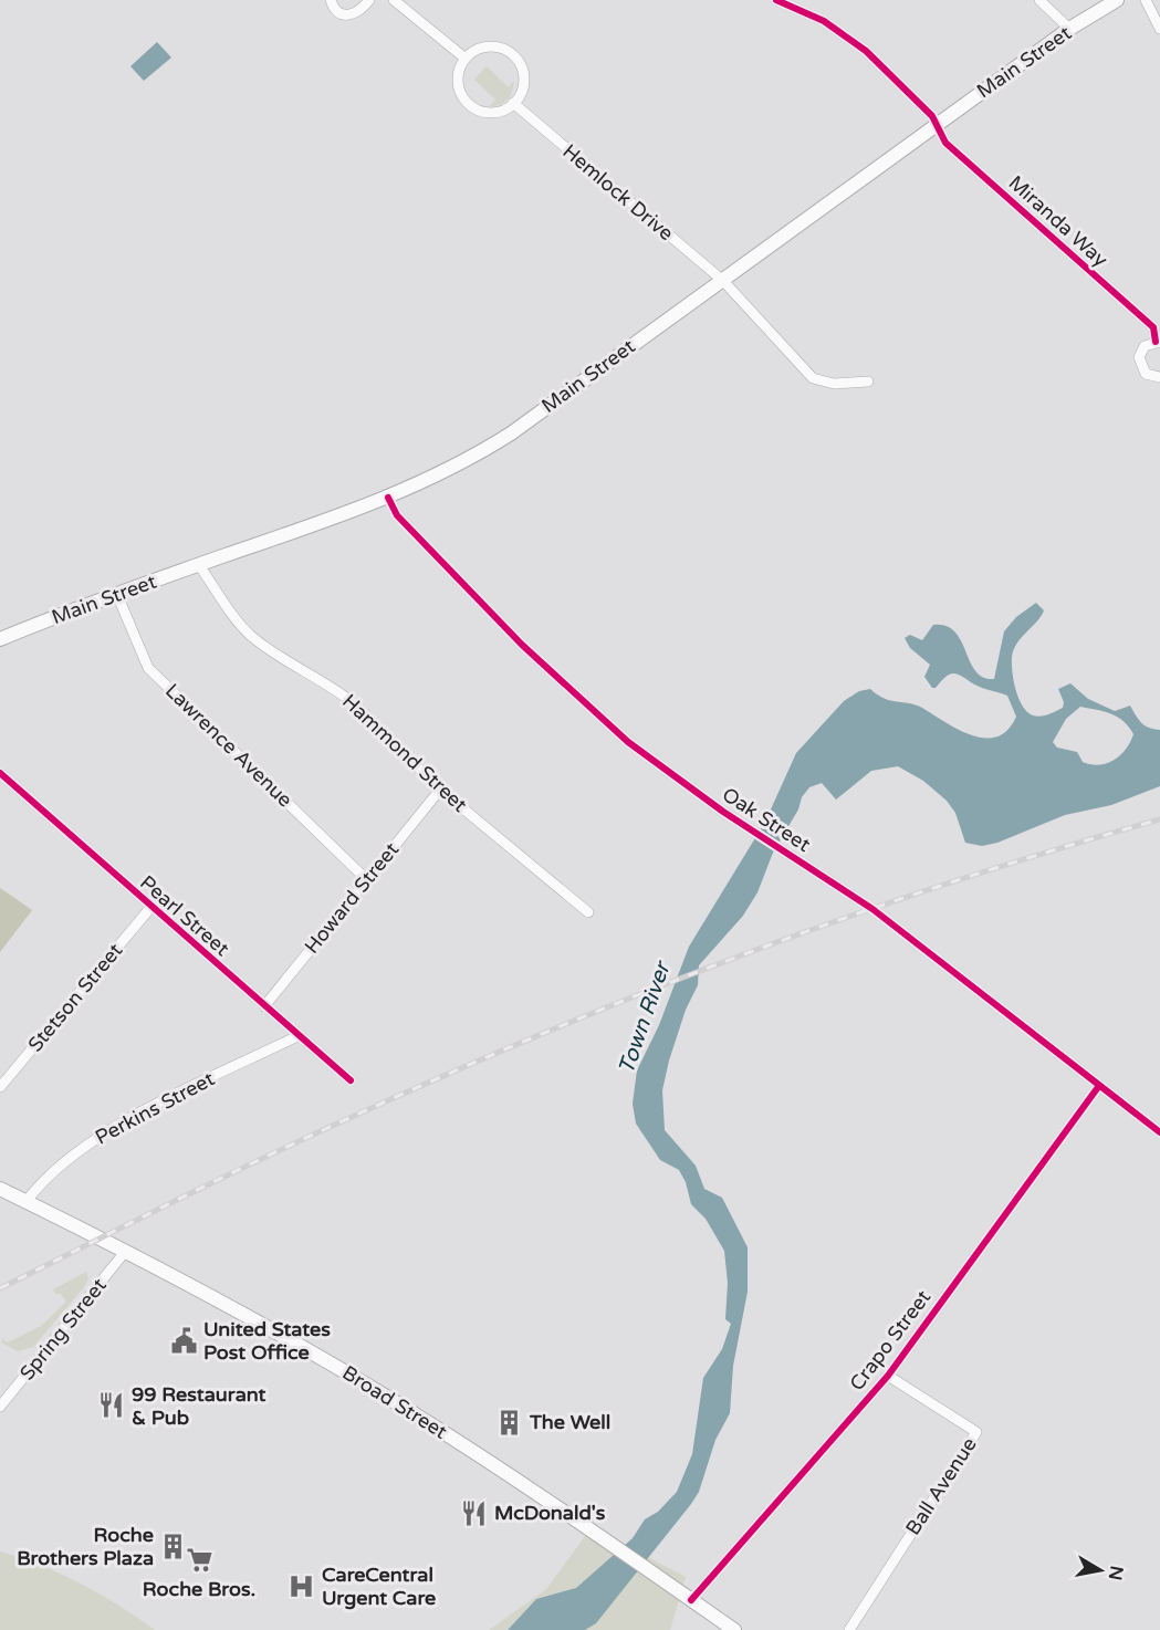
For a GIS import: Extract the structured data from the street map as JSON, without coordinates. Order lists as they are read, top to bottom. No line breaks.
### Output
{"streets":{"main road":["Main Street","Broad Street"],"street":["Hemlock Drive","Miranda Way","Lawrence Avenue","Hammond Street","Oak Street","Howard Street","Pearl Street","Stetson Street","Perkins Street","Spring Street","Crapo Street","Ball Avenue"]},"crossings":[["Main Street","Hemlock Drive"],["Main Street","Miranda Way"],["Main Street","Lawrence Avenue"],["Main Street","Hammond Street"],["Main Street","Oak Street"],["Lawrence Avenue","Howard Street"],["Hammond Street","Howard Street"],["Oak Street","Crapo Street"],["Howard Street","Pearl Street"],["Pearl Street","Stetson Street"],["Pearl Street","Perkins Street"],["Perkins Street","Broad Street"],["Spring Street","Broad Street"],["Crapo Street","Broad Street"],["Crapo Street","Ball Avenue"]],"water":["Town River"],"places":{"public building":["United States Post Office"],"restaurant":["99 Restaurant & Pub","McDonald's"],"building":["The Well","Roche Brothers Plaza"],"supermarket":["Roche Bros."],"hospital":["CareCentral Urgent Care"]},"north":"right"}
